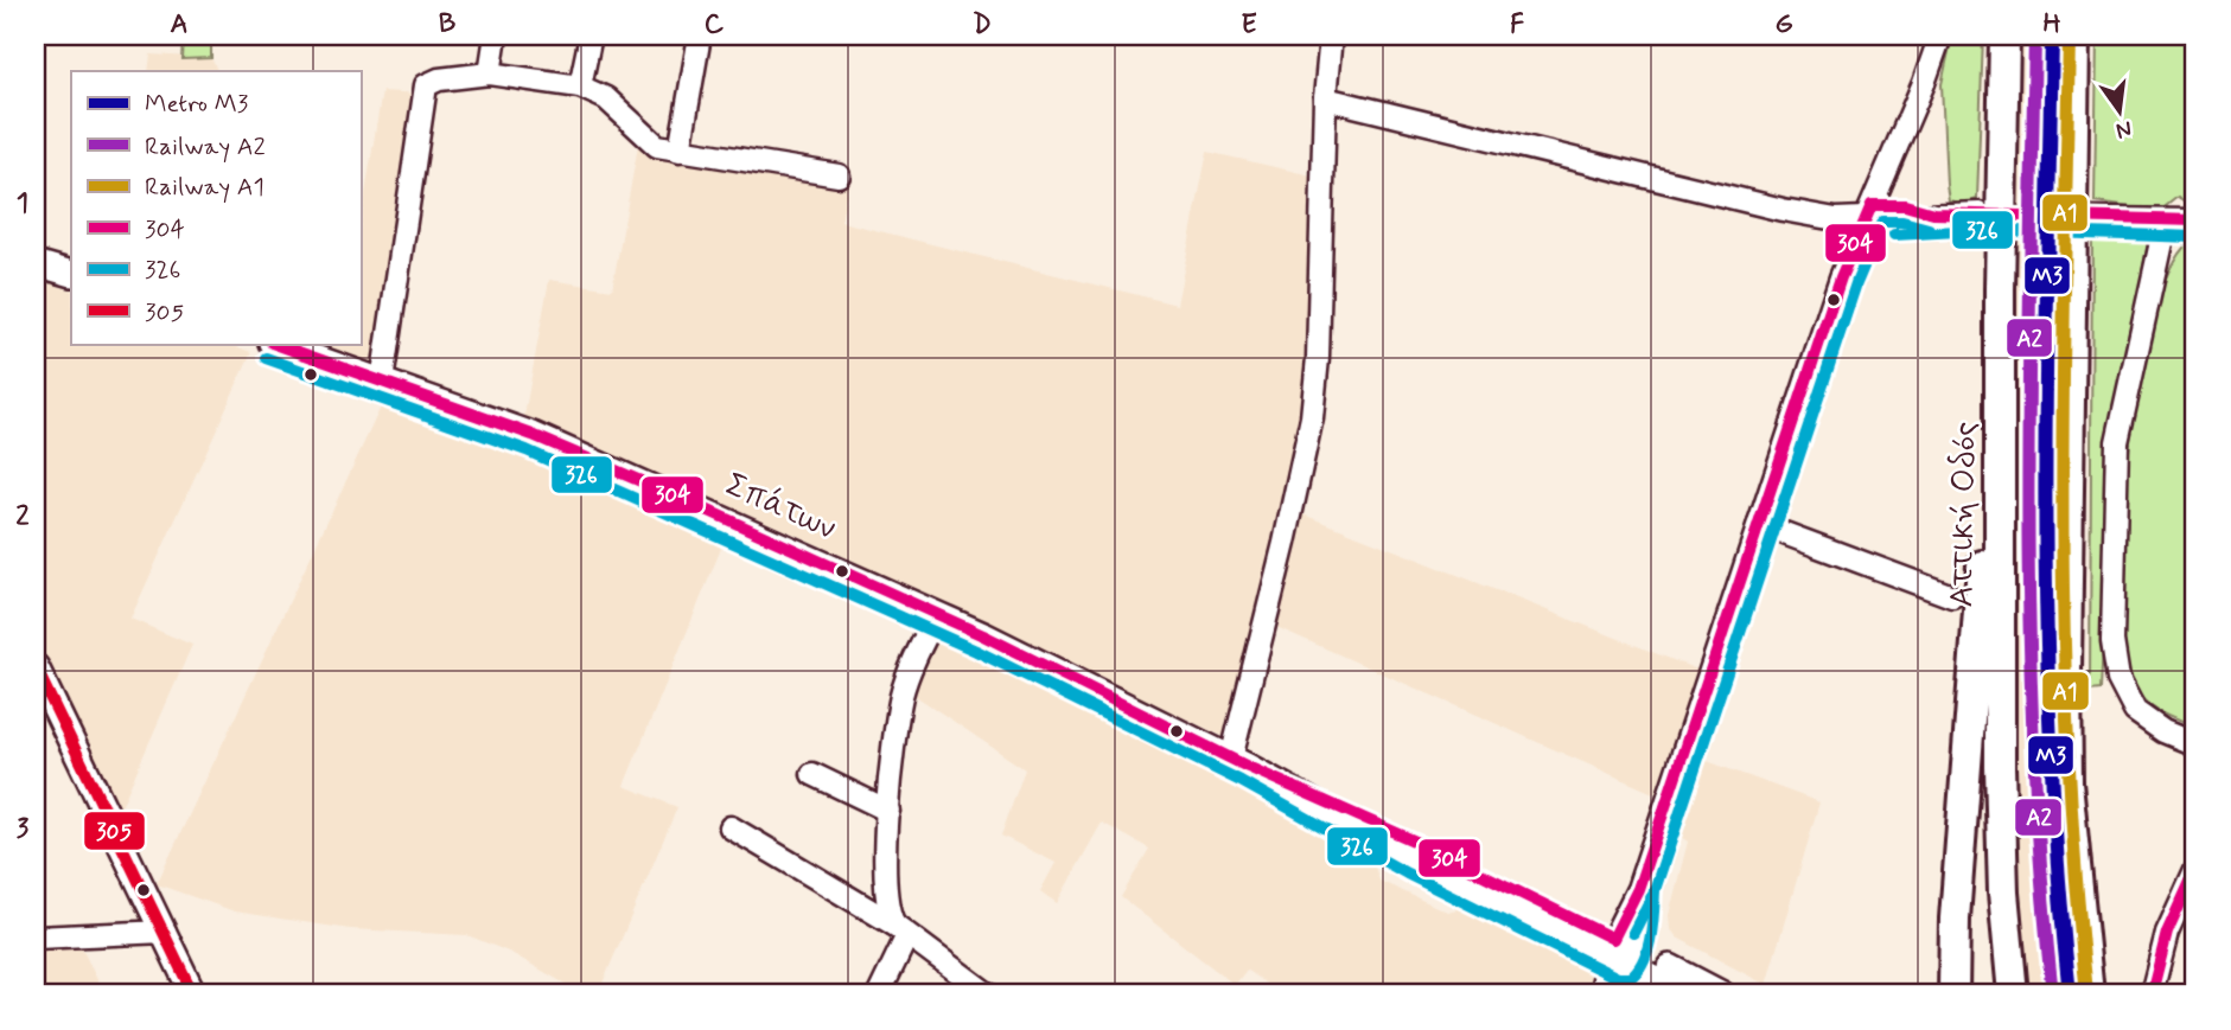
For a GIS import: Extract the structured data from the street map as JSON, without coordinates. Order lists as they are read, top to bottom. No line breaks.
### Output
{"streets":{"highway":["Αττική Οδός"],"main road":["Σπάτων"]},"lines":["metro line Μ3","rail line A2","rail line A1","transit line 304","transit line 326","transit line 305"],"legend":["Metro Μ3","Railway A2","Railway A1","304","326","305"],"north":"bottom","grid":{"columns":["A","B","C","D","E","F","G","H"],"rows":["1","2","3"]}}
